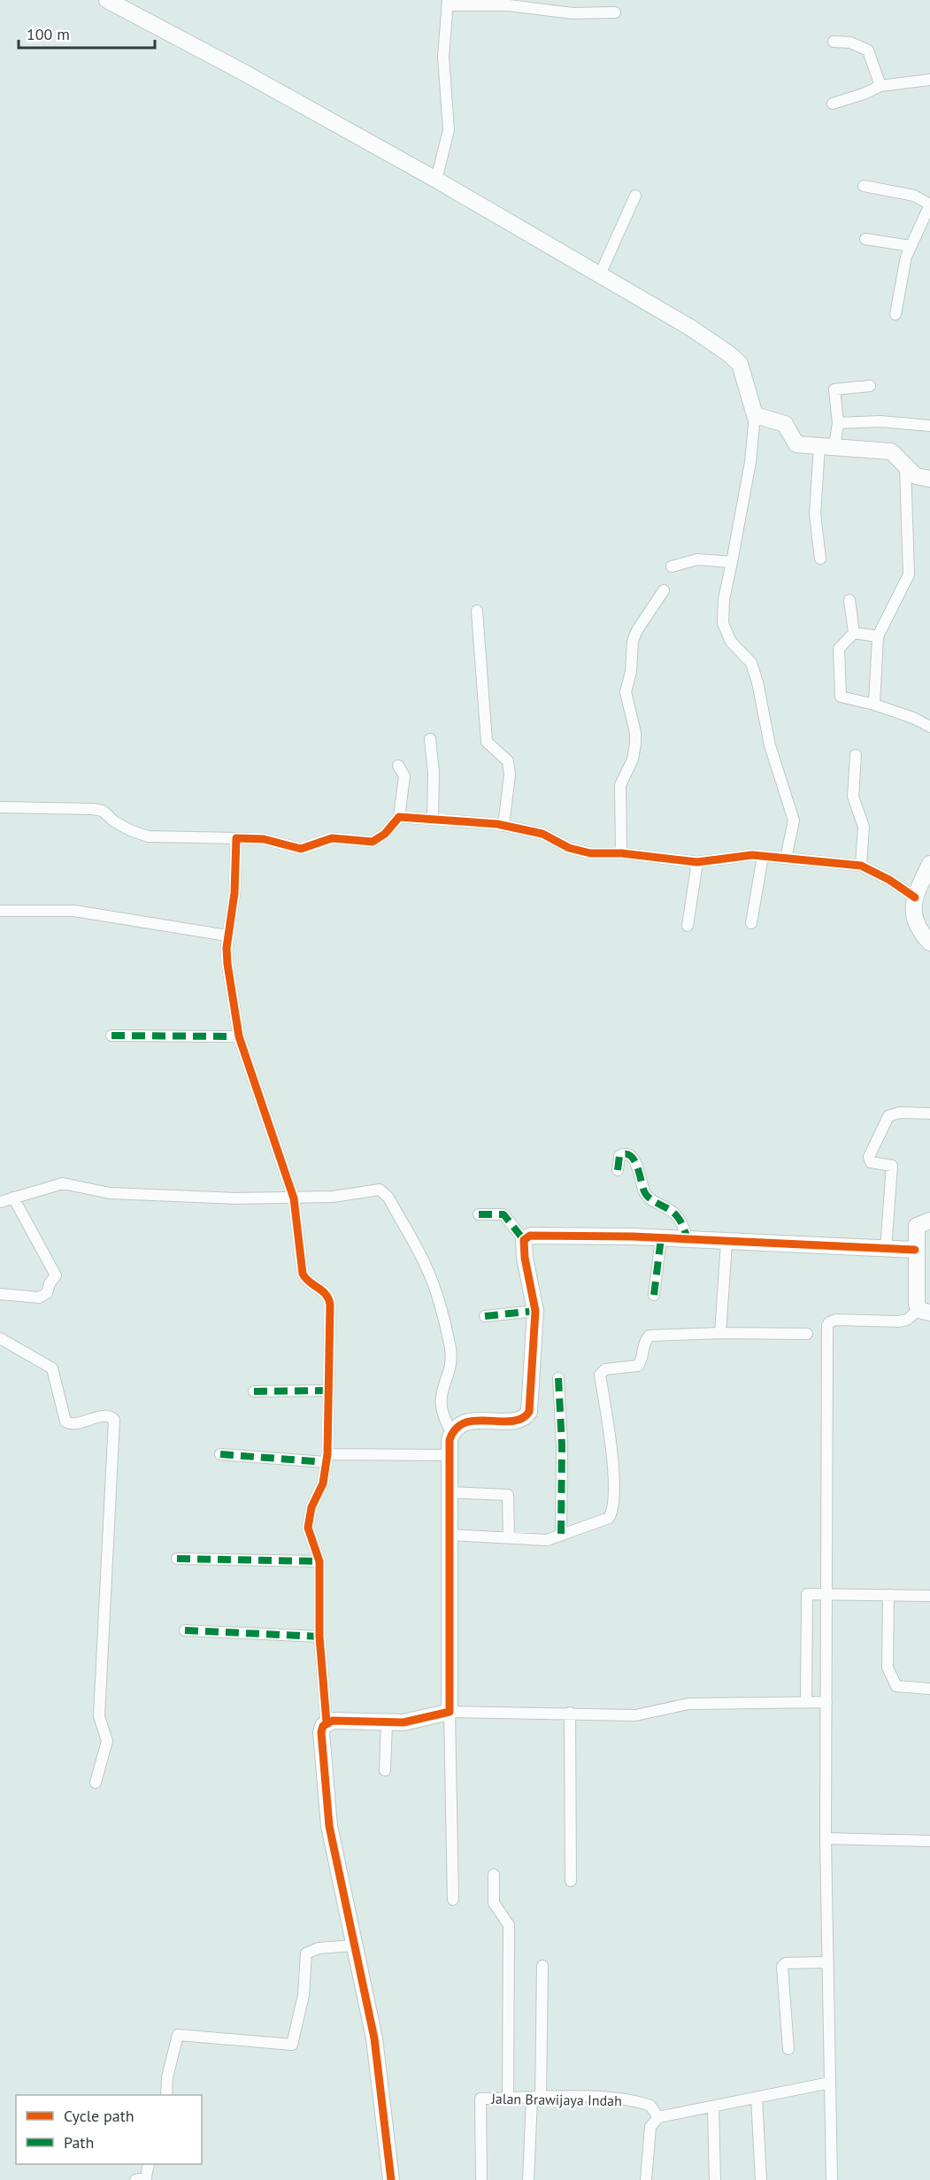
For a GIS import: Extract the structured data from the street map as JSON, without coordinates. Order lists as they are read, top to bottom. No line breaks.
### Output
{"streets":{"street":["Jalan Brawijaya Indah"]},"legend":["Cycle path","Path"],"scale_bar":"100 m"}
